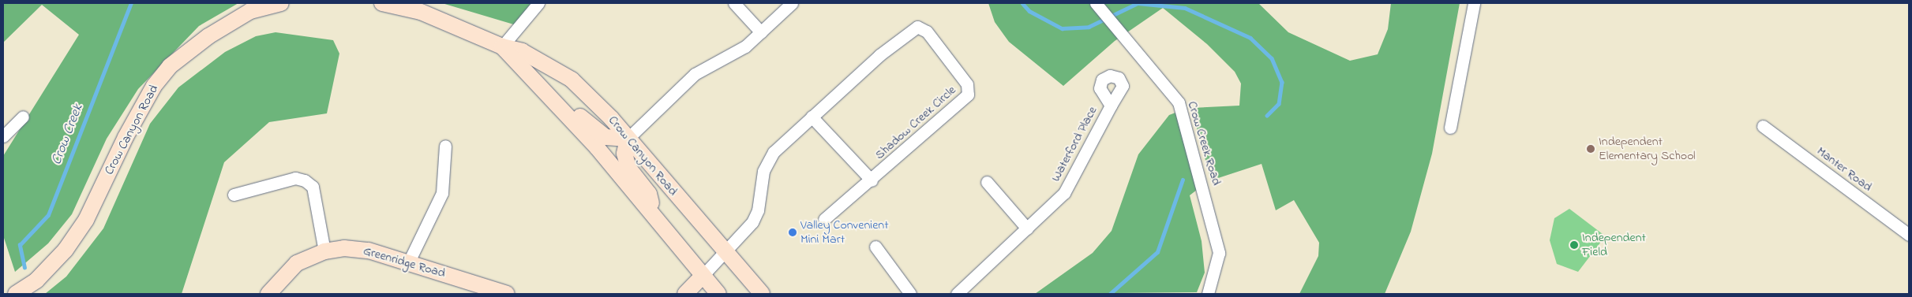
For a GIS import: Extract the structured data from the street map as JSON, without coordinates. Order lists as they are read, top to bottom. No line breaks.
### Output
{"streets":{"main road":["Crow Canyon Road","Greenridge Road"],"street":["Shadow Creek Circle","Crow Creek Road","Waterford Place","Manter Road"]},"crossings":[["Shadow Creek Circle","Crow Canyon Road"]],"water":["Crow Creek"],"places":["Independent Elementary School","Valley Convenient Mini Mart","Independent Field"]}
